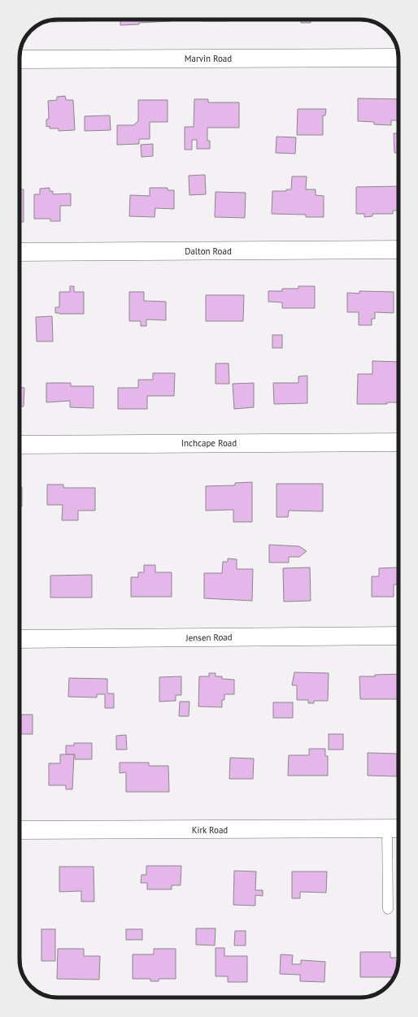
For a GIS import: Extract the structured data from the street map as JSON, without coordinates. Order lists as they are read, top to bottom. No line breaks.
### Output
{"streets":{"street":["Marvin Road","Dalton Road","Inchcape Road","Jensen Road","Kirk Road"]}}
